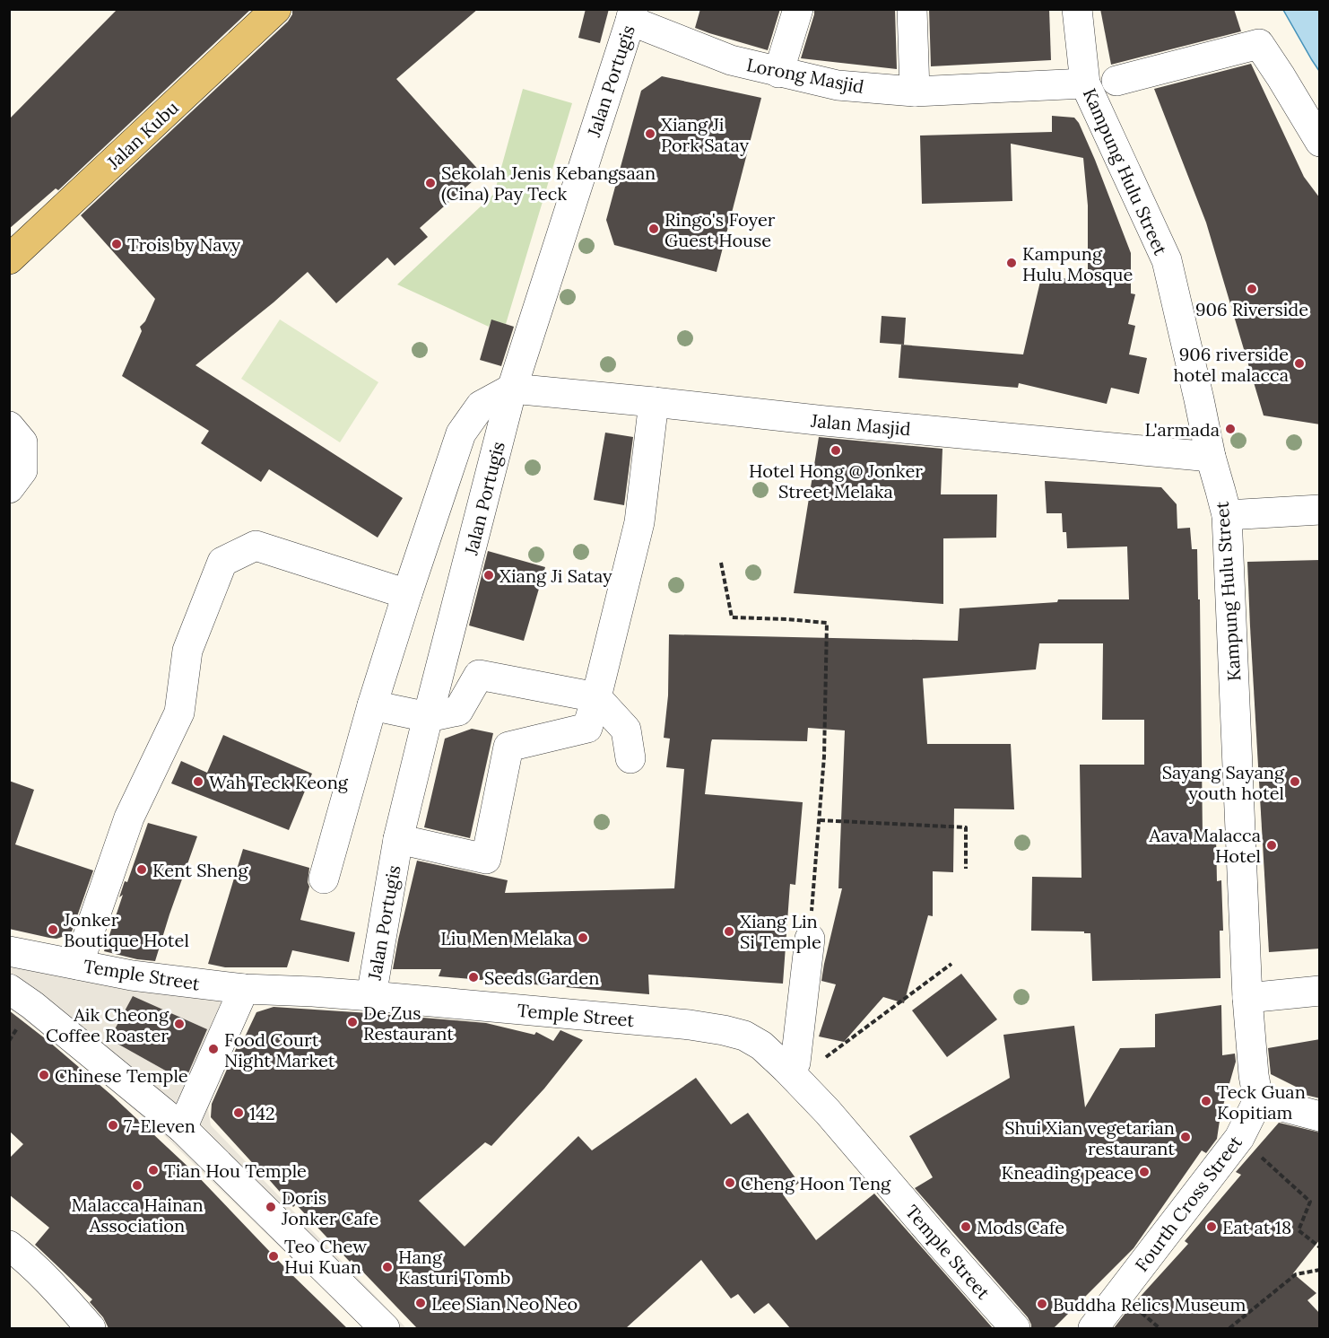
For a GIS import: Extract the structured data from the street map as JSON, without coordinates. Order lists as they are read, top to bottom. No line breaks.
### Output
{"streets":{"main road":["Jalan Kubu"],"street":["Lorong Masjid","Jalan Portugis","Kampung Hulu Street","Jalan Masjid","Temple Street","Fourth Cross Street"]},"crossings":[["Lorong Masjid","Jalan Portugis"],["Lorong Masjid","Kampung Hulu Street"],["Jalan Portugis","Jalan Masjid"],["Jalan Portugis","Temple Street"],["Kampung Hulu Street","Jalan Masjid"],["Kampung Hulu Street","Fourth Cross Street"]],"places":["Xiang Ji Pork Satay","Sekolah Jenis Kebangsaan (Cina) Pay Teck","Ringo's Foyer Guest House","Trois by Navy","Kampung Hulu Mosque","906 Riverside","906 riverside hotel malacca","L'armada","Hotel Hong @ Jonker Street Melaka","Xiang Ji Satay","Wah Teck Keong","Sayang Sayang youth hotel","Aava Malacca Hotel","Kent Sheng","Jonker Boutique Hotel","Xiang Lin Si Temple","Liu Men Melaka","Seeds Garden","De Zus Restaurant","Aik Cheong Coffee Roaster","Food Court Night Market","Chinese Temple","Teck Guan Kopitiam","142","7-Eleven","Shui Xian vegetarian restaurant","Tian Hou Temple","Kneading peace","Cheng Hoon Teng","Malacca Hainan Association","Doris Jonker Cafe","Mods Cafe","Eat at 18","Teo Chew Hui Kuan","Hang Kasturi Tomb","Lee Sian Neo Neo","Buddha Relics Museum"]}
